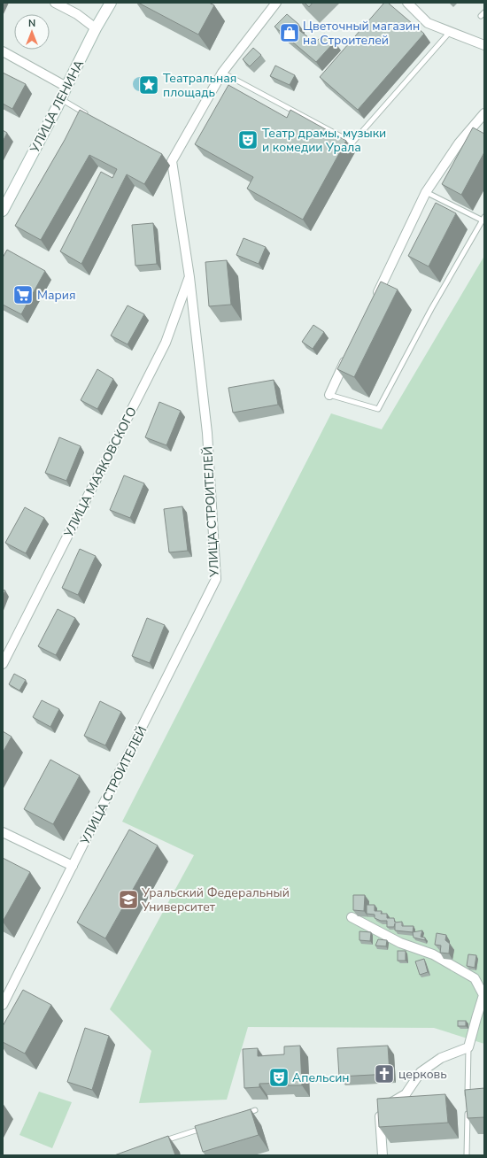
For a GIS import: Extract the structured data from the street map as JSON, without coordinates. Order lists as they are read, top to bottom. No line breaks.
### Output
{"streets":{"main road":["УЛИЦА ЛЕНИНА"],"street":["УЛИЦА МАЯКОВСКОГО","УЛИЦА СТРОИТЕЛЕЙ"]},"crossings":[["УЛИЦА МАЯКОВСКОГО","УЛИЦА СТРОИТЕЛЕЙ"]],"places":{"shop":["Цветочный магазин на Строителей"],"place":["Театральная площадь"],"theatre":["Театр драмы, музыки и комедии Урала","Апельсин"],"supermarket":["Мария"],"school or university":["Уральский Федеральный Университет"],"church":["церковь"]},"north":"top"}
